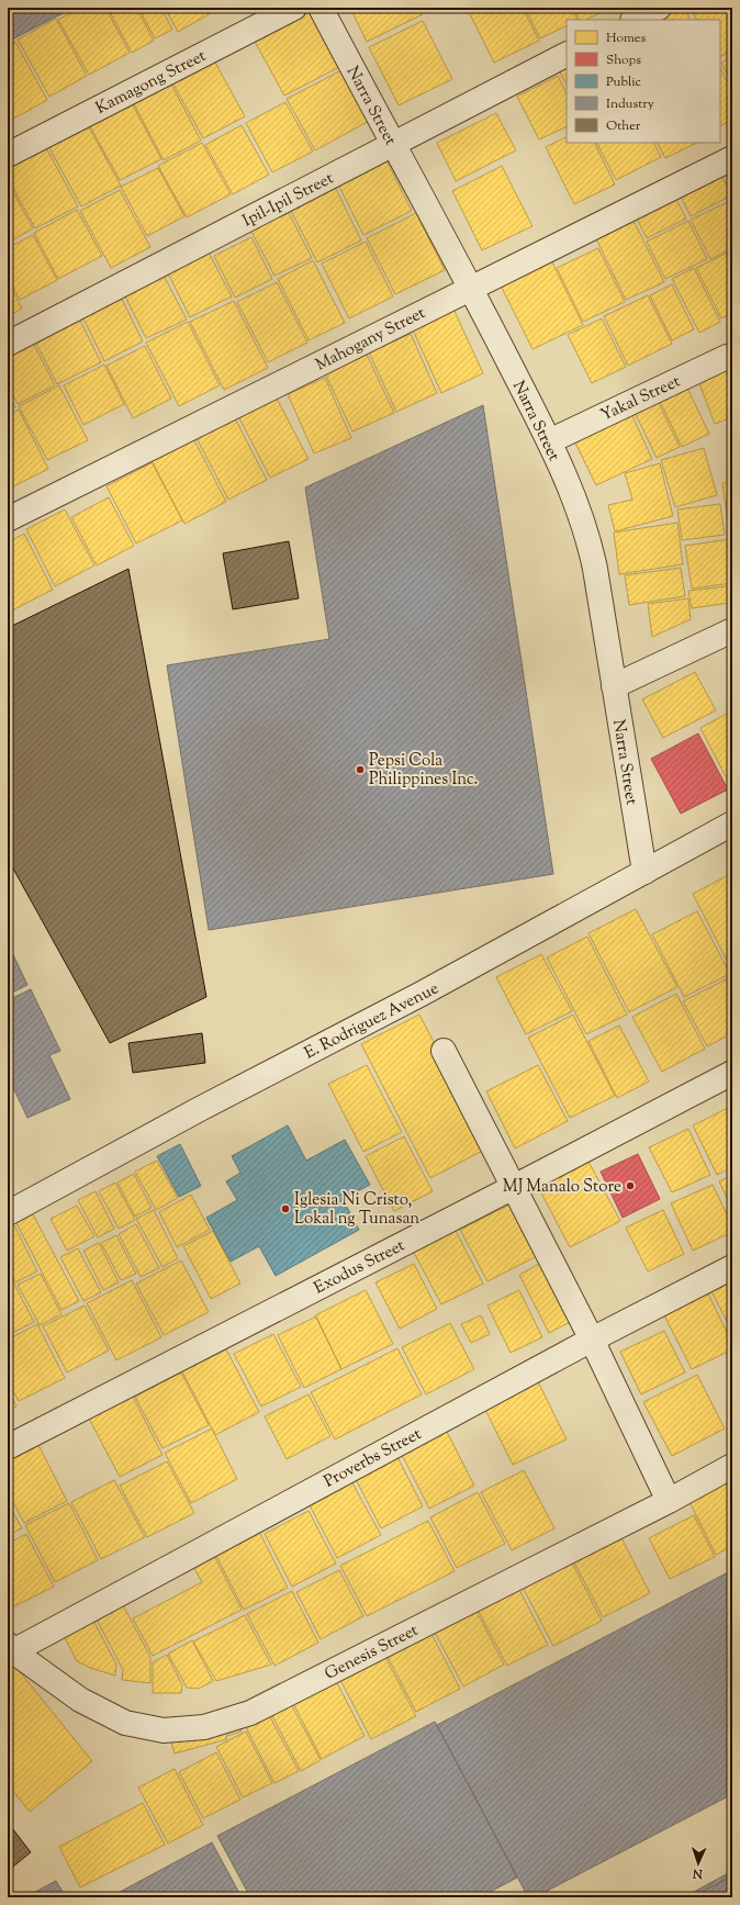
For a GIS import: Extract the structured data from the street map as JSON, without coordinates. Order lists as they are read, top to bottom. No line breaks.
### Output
{"streets":{"street":["Kamagong Street","Narra Street","Ipil-Ipil Street","Mahogany Street","Yakal Street","E. Rodriguez Avenue","Exodus Street","Proverbs Street","Genesis Street"]},"crossings":[["Narra Street","Ipil-Ipil Street"],["Narra Street","Mahogany Street"],["Narra Street","Yakal Street"],["Narra Street","E. Rodriguez Avenue"],["Proverbs Street","Genesis Street"]],"places":["Pepsi Cola Philippines Inc.","MJ Manalo Store","Iglesia Ni Cristo, Lokal ng Tunasan"],"legend":["Homes","Shops","Public","Industry","Other"],"north":"bottom"}
